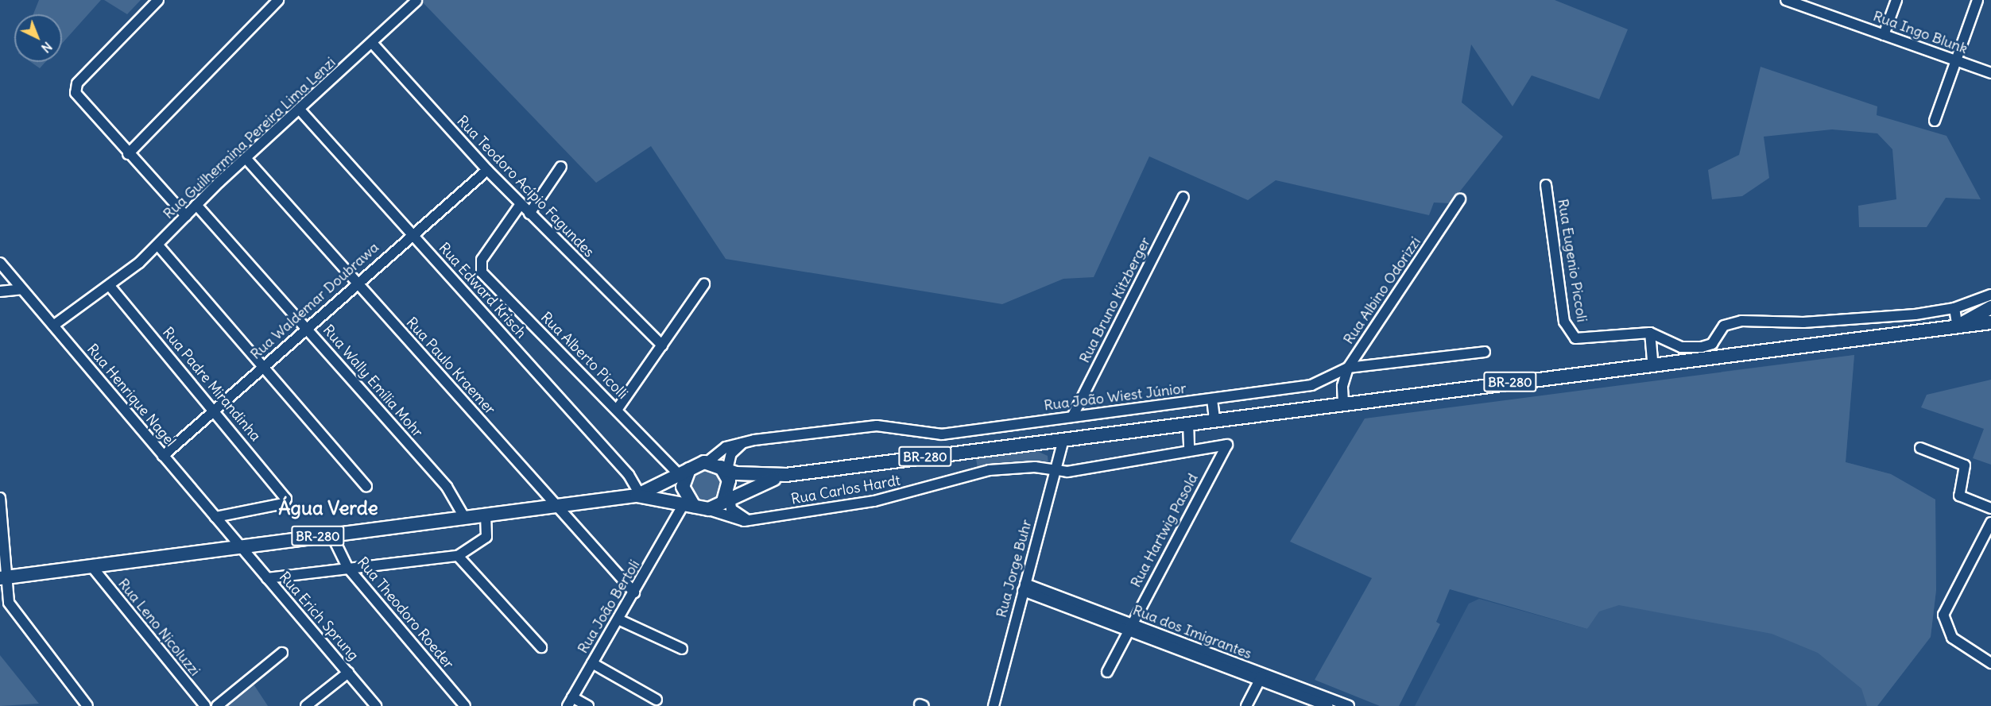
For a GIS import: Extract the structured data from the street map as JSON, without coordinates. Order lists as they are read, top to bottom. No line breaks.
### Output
{"streets":{"highway":["BR-280"],"street":["Rua Ingo Blunk","Rua Guilhermina Pereira Lima Lenzi","Rua Teodoro Acípio Fagundes","Rua Eugenio Piccoli","Rua Edward Krisch","Rua Albino Odorizzi","Rua Bruno Kitzberger","Rua Waldemar Doubrawa","Rua Alberto Picolli","Rua Paulo Kraemer","Rua Wally Emília Mohr","Rua Padre Mirandinha","Rua Henrique Nagel","Rua João Wiest Júnior","Rua Carlos Hardt","Rua Hartwig Pasold","Rua Jorge Buhr","Rua João Bertoli","Rua Theodoro Roeder","Rua Erich Sprung","Rua Leno Nicoluzzi","Rua dos Imigrantes"]},"crossings":[["Rua Guilhermina Pereira Lima Lenzi","Rua Teodoro Acípio Fagundes"],["Rua Guilhermina Pereira Lima Lenzi","Rua Edward Krisch"],["Rua Guilhermina Pereira Lima Lenzi","Rua Paulo Kraemer"],["Rua Guilhermina Pereira Lima Lenzi","Rua Wally Emília Mohr"],["Rua Guilhermina Pereira Lima Lenzi","Rua Padre Mirandinha"],["Rua Guilhermina Pereira Lima Lenzi","Rua Henrique Nagel"],["Rua Teodoro Acípio Fagundes","Rua Waldemar Doubrawa"],["Rua Teodoro Acípio Fagundes","Rua Alberto Picolli"],["Rua Edward Krisch","Rua Waldemar Doubrawa"],["Rua Edward Krisch","BR-280"],["Rua Albino Odorizzi","BR-280"],["Rua Albino Odorizzi","Rua João Wiest Júnior"],["Rua Bruno Kitzberger","Rua João Wiest Júnior"],["Rua Waldemar Doubrawa","Rua Paulo Kraemer"],["Rua Waldemar Doubrawa","Rua Wally Emília Mohr"],["Rua Waldemar Doubrawa","Rua Padre Mirandinha"],["Rua Waldemar Doubrawa","Rua Henrique Nagel"],["Rua Paulo Kraemer","BR-280"],["Rua Paulo Kraemer","Rua João Bertoli"],["Rua Wally Emília Mohr","BR-280"],["BR-280","Rua Henrique Nagel"],["BR-280","Rua João Wiest Júnior"],["BR-280","Rua Carlos Hardt"],["BR-280","Rua Jorge Buhr"],["BR-280","Rua João Bertoli"],["BR-280","Rua Theodoro Roeder"],["BR-280","Rua Erich Sprung"],["BR-280","Rua Leno Nicoluzzi"],["Rua Padre Mirandinha","Rua Henrique Nagel"],["Rua Henrique Nagel","Rua Erich Sprung"],["Rua Carlos Hardt","Rua Hartwig Pasold"],["Rua Carlos Hardt","Rua Jorge Buhr"],["Rua Carlos Hardt","Rua João Bertoli"],["Rua Hartwig Pasold","Rua dos Imigrantes"],["Rua Jorge Buhr","Rua dos Imigrantes"]],"districts":["Água Verde"],"north":"bottom right"}
